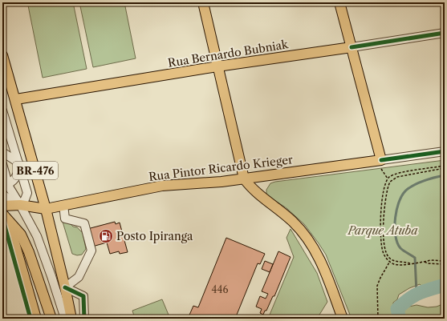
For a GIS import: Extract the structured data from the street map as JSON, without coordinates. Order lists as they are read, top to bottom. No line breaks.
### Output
{"streets":{"main road":["Rua Bernardo Bubniak","Rua Pintor Ricardo Krieger","BR-476"]},"crossings":[["Rua Bernardo Bubniak","BR-476"],["Rua Pintor Ricardo Krieger","BR-476"]],"parks":["Parque Atuba"],"places":{"fuel station":["Posto Ipiranga"]},"house_numbers":["446"]}
